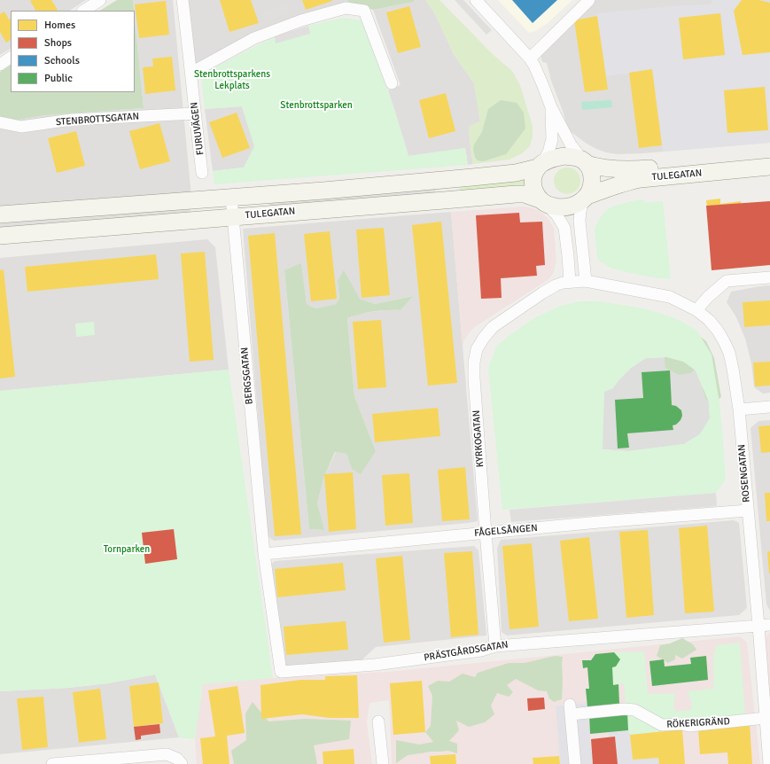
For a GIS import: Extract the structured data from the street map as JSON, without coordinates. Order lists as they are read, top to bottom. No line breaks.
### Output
{"streets":{"street":["STENBROTTSGATAN","FURUVÄGEN","TULEGATAN","BERGSGATAN","KYRKOGATAN","ROSENGATAN","FÅGELSÅNGEN","PRÄSTGÅRDSGATAN","RÖKERIGRÄND"]},"crossings":[["STENBROTTSGATAN","FURUVÄGEN"],["TULEGATAN","BERGSGATAN"],["BERGSGATAN","FÅGELSÅNGEN"],["BERGSGATAN","PRÄSTGÅRDSGATAN"],["KYRKOGATAN","ROSENGATAN"],["KYRKOGATAN","FÅGELSÅNGEN"],["KYRKOGATAN","PRÄSTGÅRDSGATAN"],["ROSENGATAN","FÅGELSÅNGEN"],["ROSENGATAN","PRÄSTGÅRDSGATAN"],["ROSENGATAN","RÖKERIGRÄND"],["FÅGELSÅNGEN","PRÄSTGÅRDSGATAN"]],"parks":["Stenbrottsparkens Lekplats","Stenbrottsparken","Tornparken"],"legend":["Homes","Shops","Schools","Public"]}
